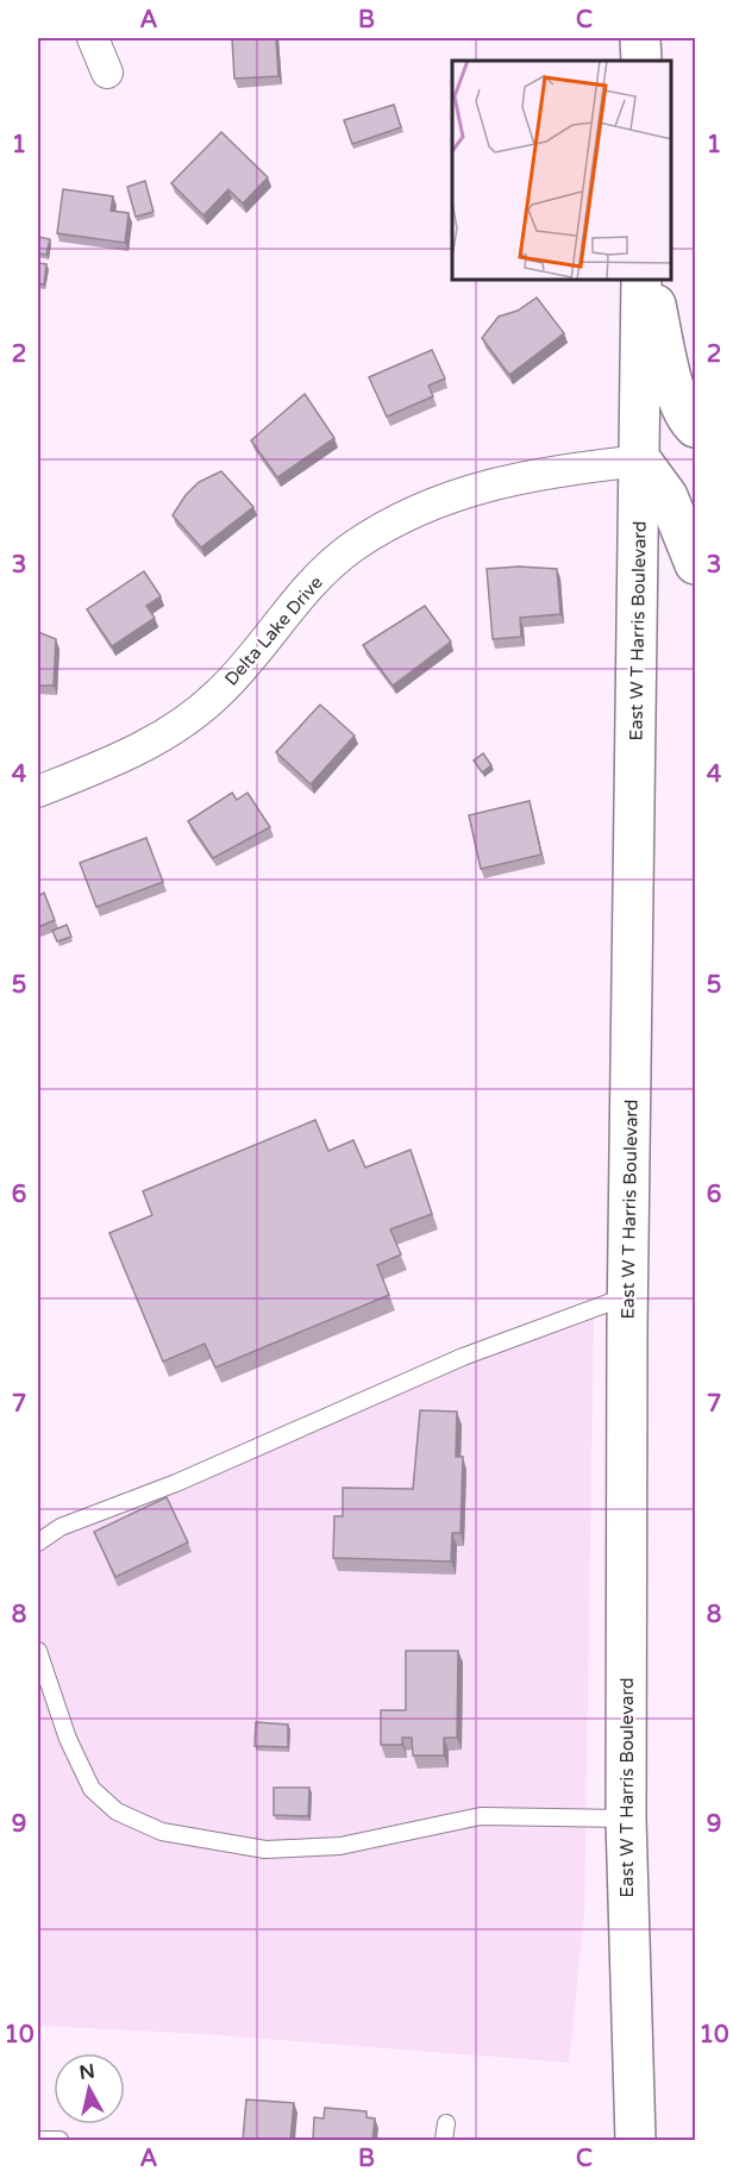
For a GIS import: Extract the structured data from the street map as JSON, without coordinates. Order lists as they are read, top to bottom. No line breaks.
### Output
{"streets":{"main road":["East W T Harris Boulevard"],"street":["Delta Lake Drive"]},"crossings":[["Delta Lake Drive","East W T Harris Boulevard"]],"north":"top","grid":{"columns":["A","B","C"],"rows":["1","2","3","4","5","6","7","8","9","10"]}}
